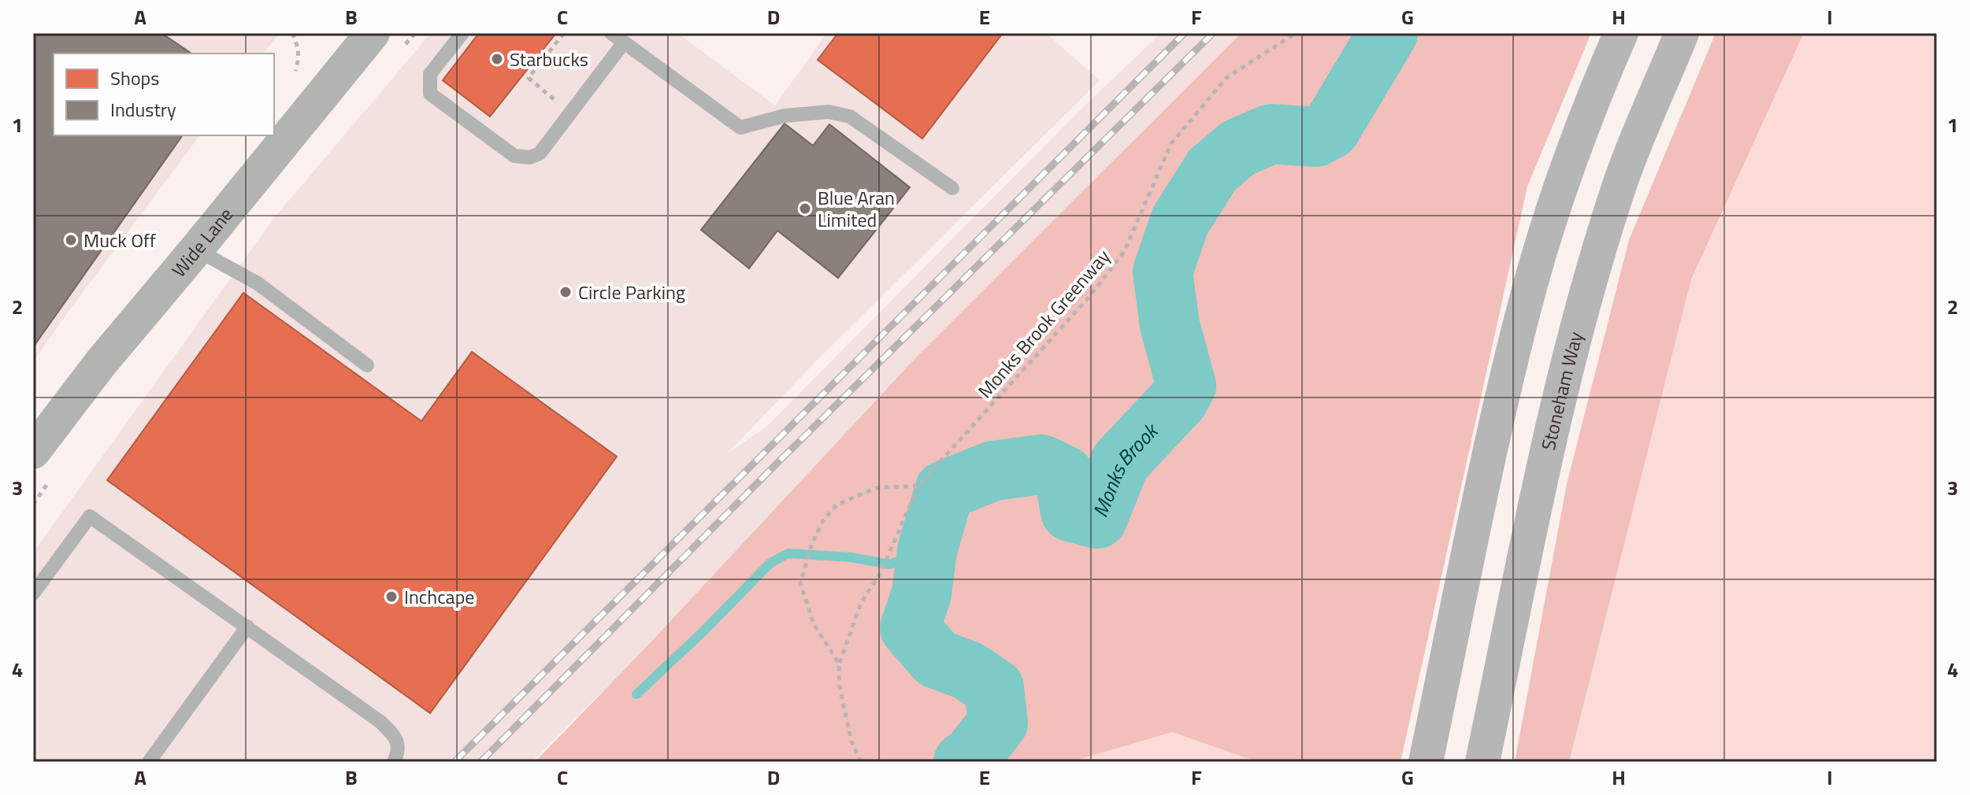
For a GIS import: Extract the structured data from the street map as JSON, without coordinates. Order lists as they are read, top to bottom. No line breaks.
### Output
{"streets":{"main road":["Stoneham Way"],"street":["Wide Lane"],"path":["Monks Brook Greenway"]},"water":["Monks Brook"],"places":["Starbucks","Blue Aran Limited","Muck Off","Circle Parking","Inchcape"],"legend":["Shops","Industry"],"grid":{"columns":["A","B","C","D","E","F","G","H","I"],"rows":["1","2","3","4"]}}
